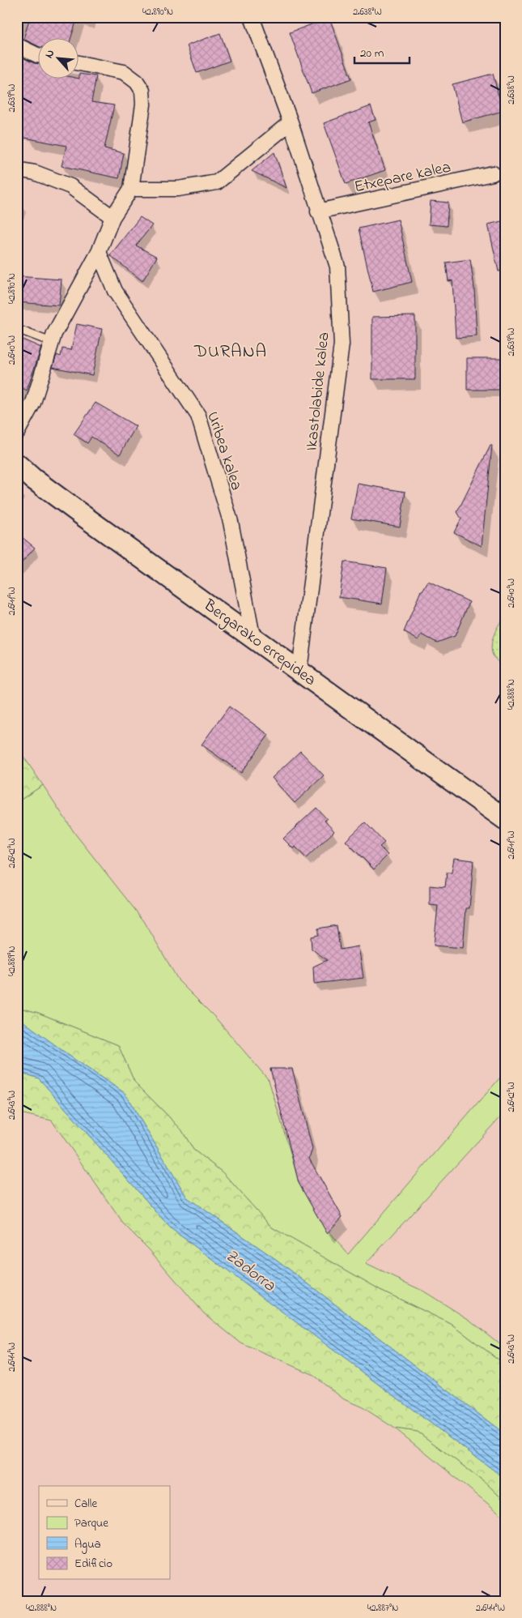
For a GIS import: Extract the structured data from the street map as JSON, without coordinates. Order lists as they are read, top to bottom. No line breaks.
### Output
{"streets":{"street":["Etxepare kalea","Ikastolabide kalea","Uribea kalea","Bergarako errepidea"]},"crossings":[["Etxepare kalea","Ikastolabide kalea"],["Ikastolabide kalea","Bergarako errepidea"],["Uribea kalea","Bergarako errepidea"]],"districts":["DURANA"],"water":["Zadorra"],"legend":["Calle","Parque","Agua","Edificio"],"scale_bar":"20 m","north":"top left","coordinates":["42.890°N","2.638°W","2.639°W","2.640°W","2.641°W","42.888°N","2.642°W","42.889°N","2.643°W","2.644°W","42.887°N"]}
